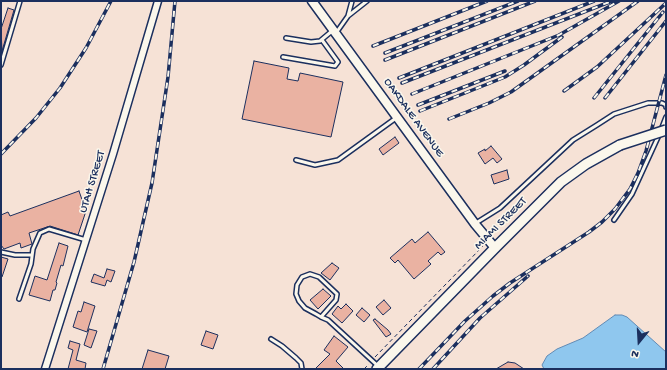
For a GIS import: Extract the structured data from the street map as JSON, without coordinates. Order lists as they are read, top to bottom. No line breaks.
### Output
{"streets":{"main road":["MIAMI STREET"],"street":["OAKDALE AVENUE","UTAH STREET"]},"crossings":[["OAKDALE AVENUE","MIAMI STREET"]],"north":"bottom"}
